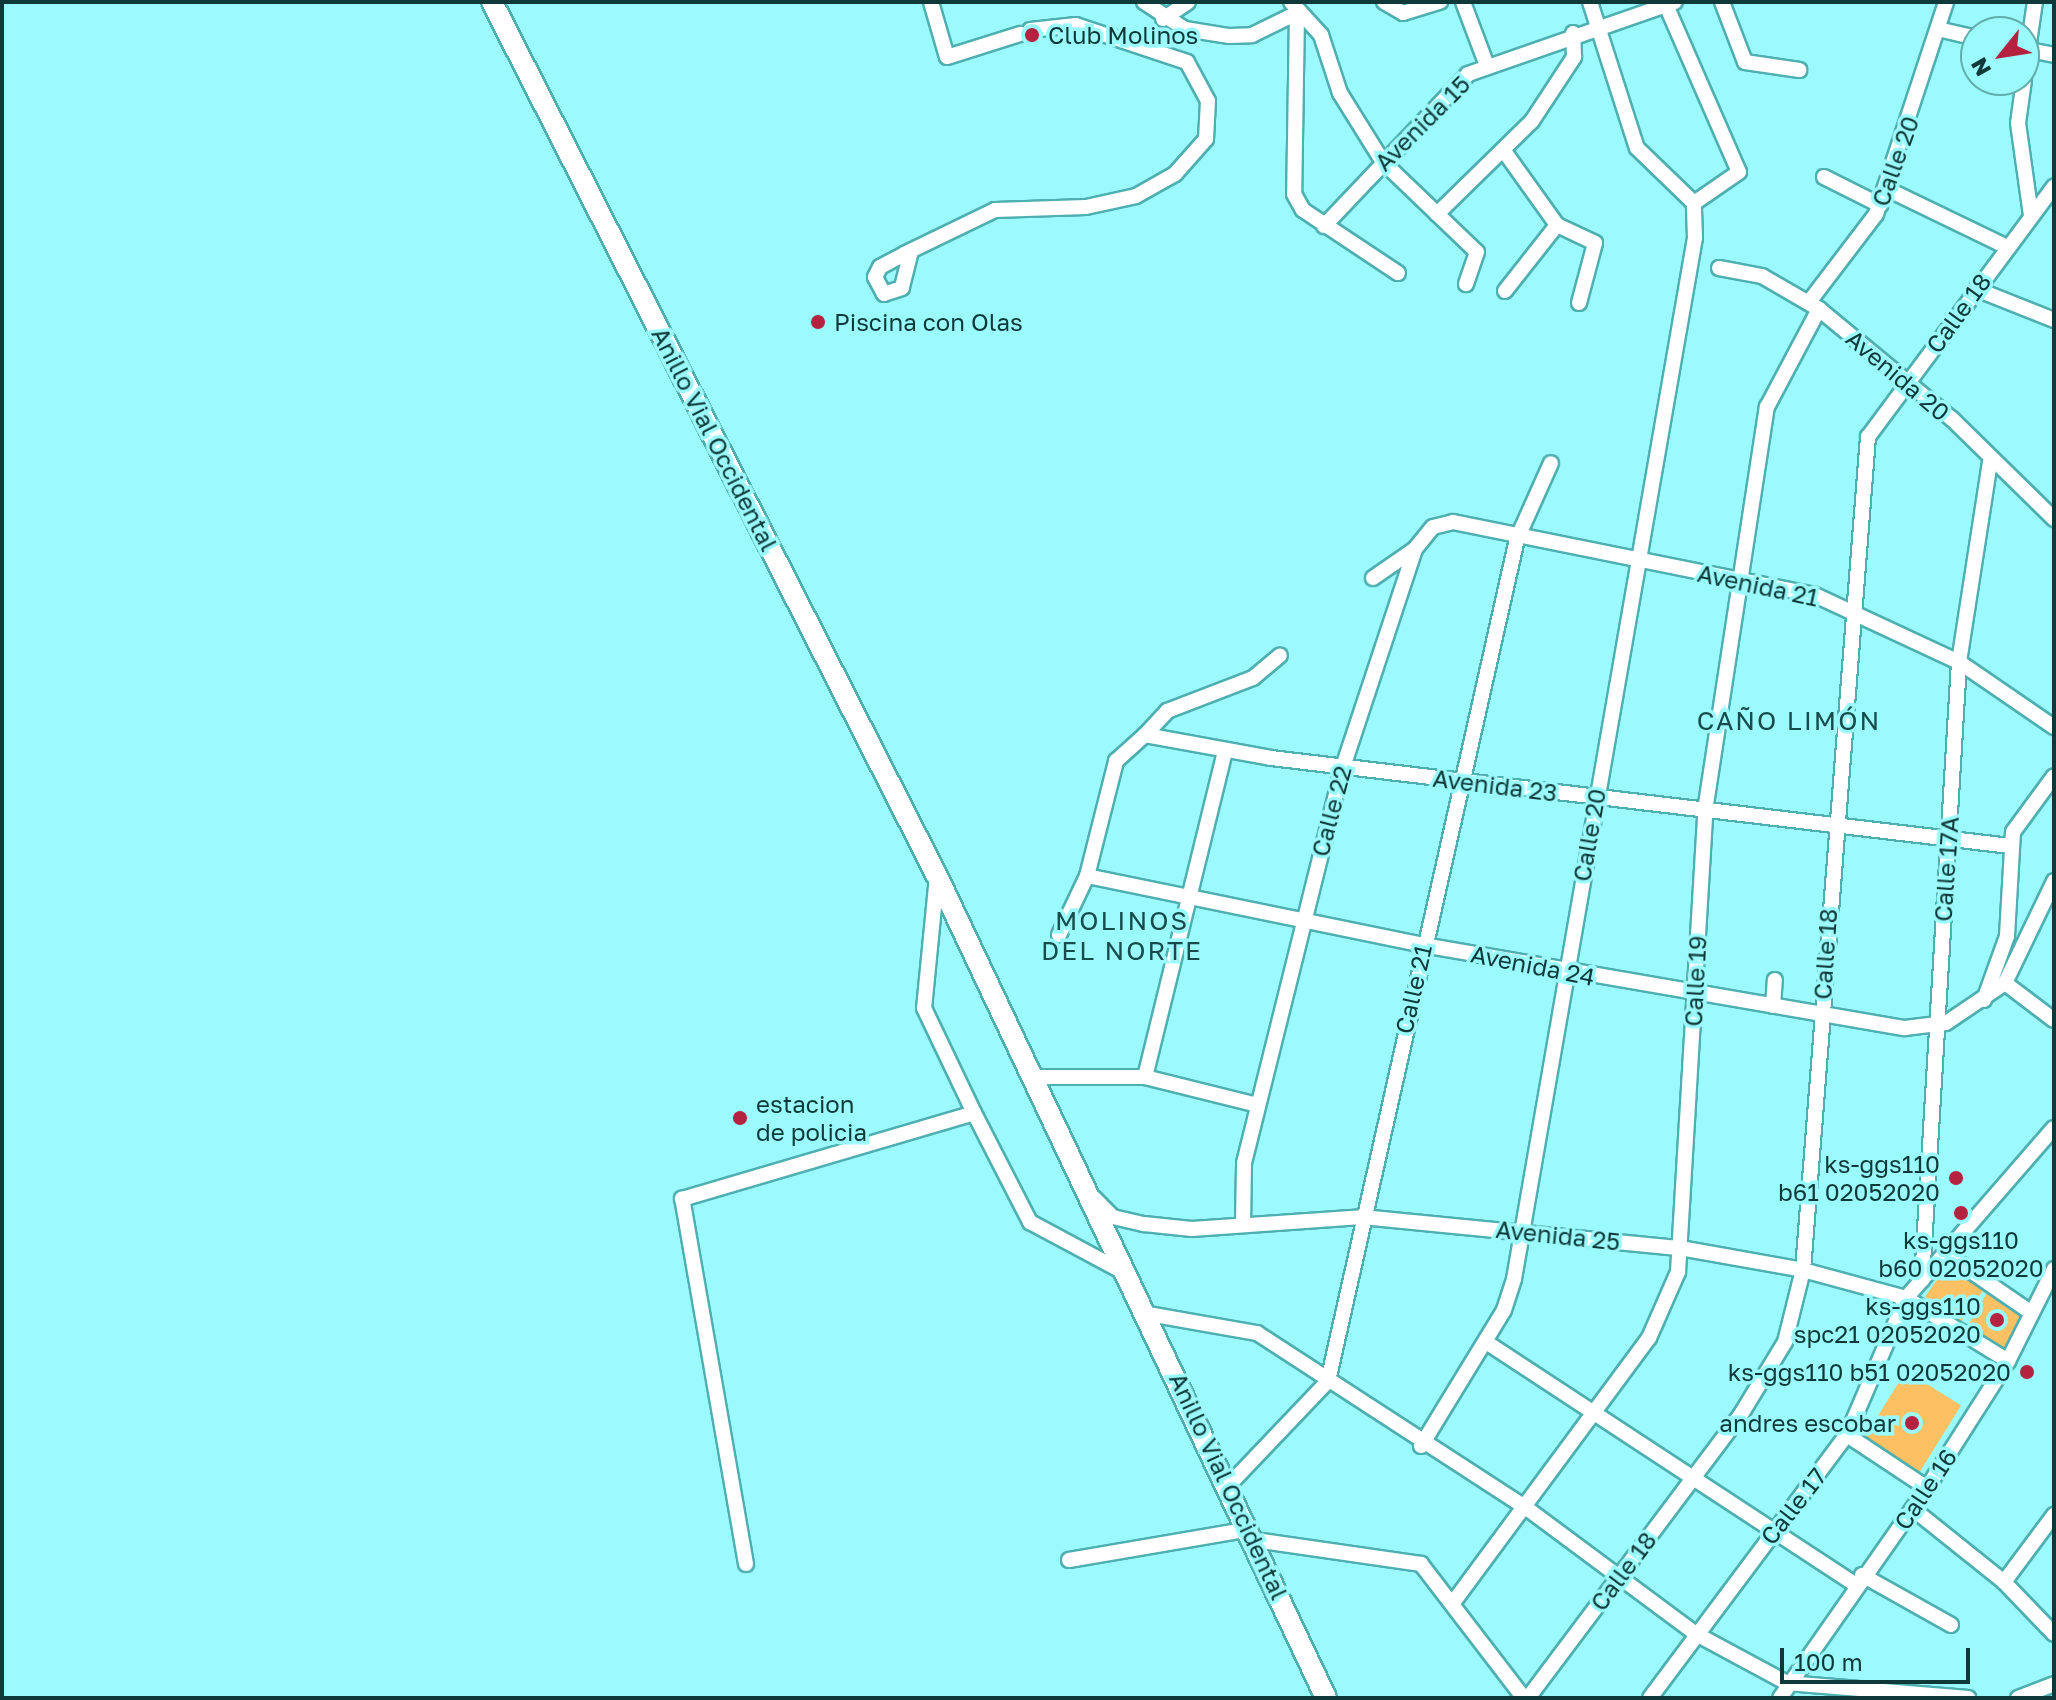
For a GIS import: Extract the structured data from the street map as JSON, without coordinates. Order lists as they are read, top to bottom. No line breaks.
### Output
{"streets":{"highway":["Anillo Vial Occidental"],"street":["Avenida 15","Calle 20","Calle 18","Avenida 20","Avenida 21","Avenida 23","Calle 22","Calle 17A","Avenida 24","Calle 19","Calle 21","Avenida 25","Calle 16","Calle 17"]},"crossings":[["Calle 20","Avenida 20"],["Calle 20","Avenida 21"],["Calle 20","Avenida 23"],["Calle 20","Avenida 24"],["Calle 20","Calle 19"],["Calle 20","Avenida 25"],["Calle 18","Avenida 20"],["Calle 18","Avenida 21"],["Calle 18","Avenida 23"],["Calle 18","Avenida 24"],["Calle 18","Avenida 25"],["Avenida 20","Calle 17A"],["Avenida 20","Calle 19"],["Anillo Vial Occidental","Avenida 25"],["Avenida 21","Calle 22"],["Avenida 21","Calle 17A"],["Avenida 21","Calle 19"],["Avenida 21","Calle 21"],["Avenida 23","Calle 22"],["Avenida 23","Calle 17A"],["Avenida 23","Calle 19"],["Avenida 23","Calle 21"],["Calle 22","Avenida 24"],["Calle 22","Avenida 25"],["Calle 17A","Avenida 24"],["Calle 17A","Calle 17"],["Avenida 24","Calle 19"],["Avenida 24","Calle 21"],["Calle 19","Avenida 25"],["Calle 21","Avenida 25"],["Avenida 25","Calle 16"],["Avenida 25","Calle 17"]],"districts":["CAÑO LIMÓN","MOLINOS DEL NORTE"],"places":["Club Molinos","Piscina con Olas","estacion de policia","ks-ggs110 b61 02052020","ks-ggs110 b60 02052020","ks-ggs110 spc21 02052020","ks-ggs110 b51 02052020","andres escobar"],"scale_bar":"100 m","north":"bottom left"}
